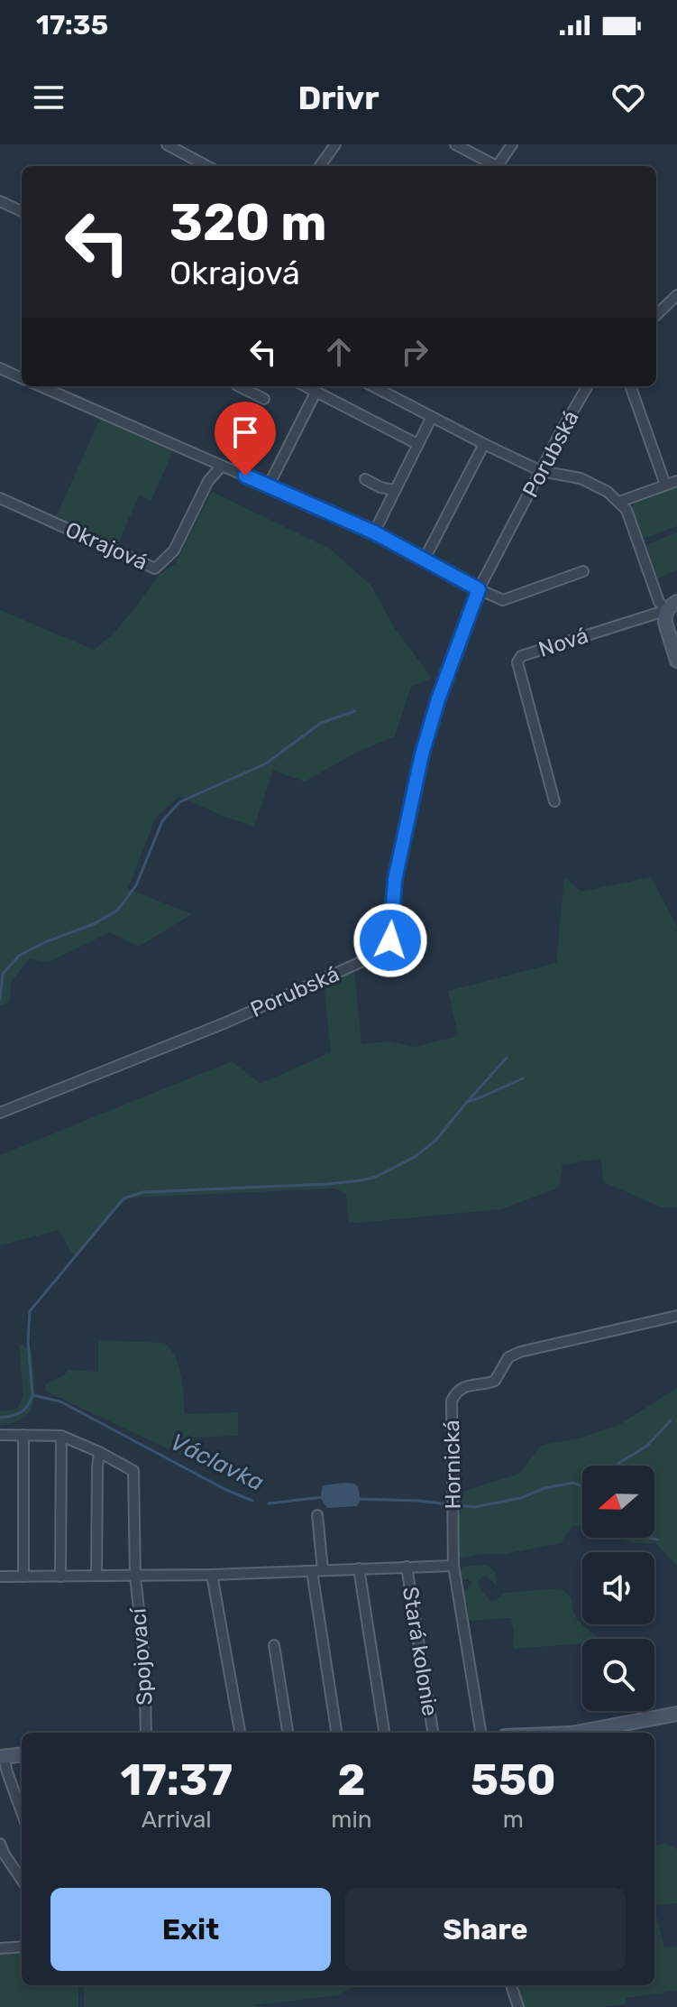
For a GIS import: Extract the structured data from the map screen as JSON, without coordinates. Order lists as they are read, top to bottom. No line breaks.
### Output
{"streets":{"street":["Porubská","Okrajová","Nová","Hornická","Stará kolonie","Spojovací"]},"water":["Václavka"],"north":"left","page":{"status":"17:35","header":"Drivr","turn":["320 m","Okrajová"],"eta":["17:37","Arrival","2","min","550","m"],"buttons":["Exit","Share"]}}
